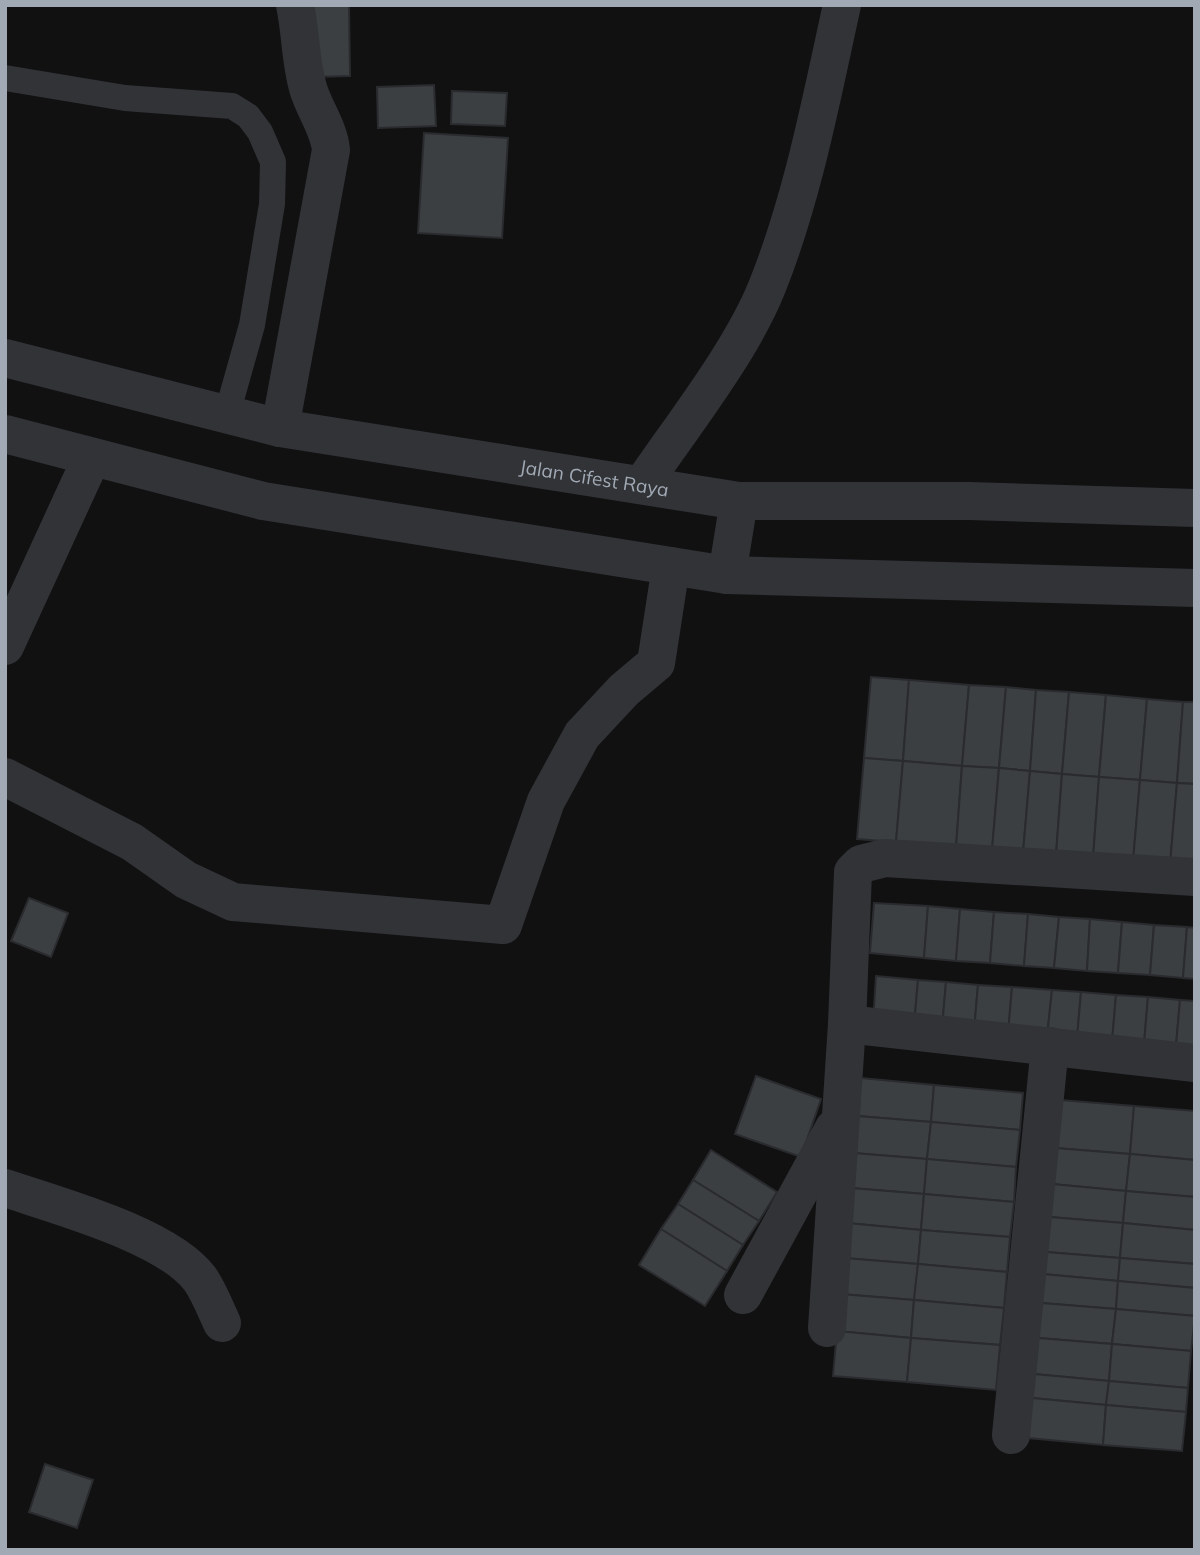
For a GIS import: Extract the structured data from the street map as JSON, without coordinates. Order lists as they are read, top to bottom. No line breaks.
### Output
{"streets":{"street":["Jalan Cifest Raya"]}}
